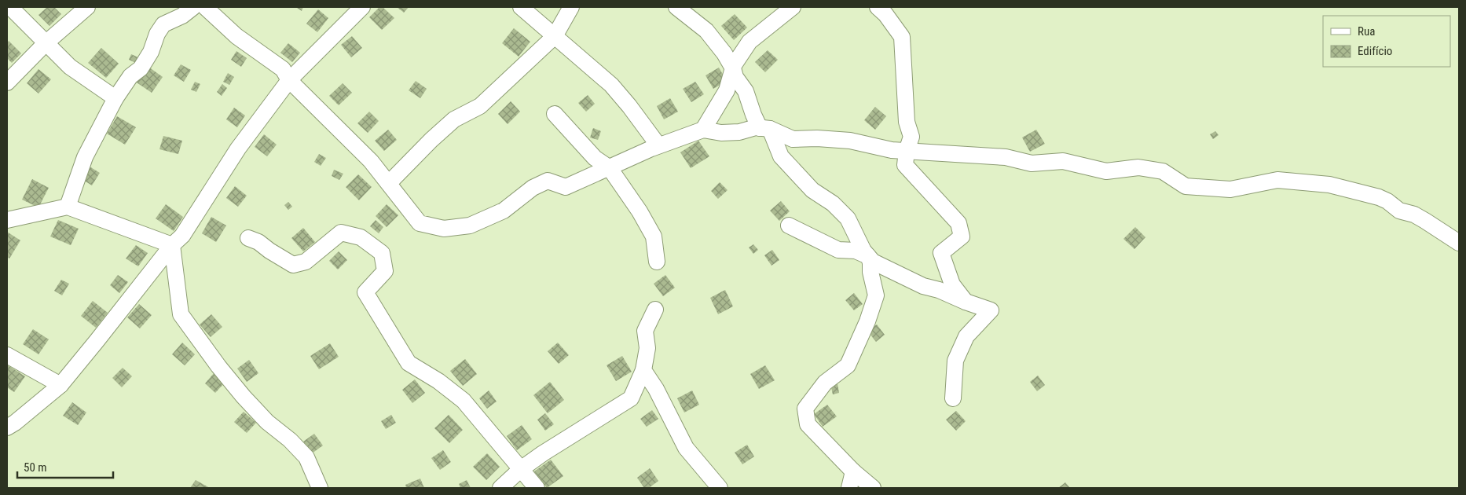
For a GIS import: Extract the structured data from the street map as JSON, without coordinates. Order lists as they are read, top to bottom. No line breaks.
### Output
{"legend":["Rua","Edifício"],"scale_bar":"50 m"}
